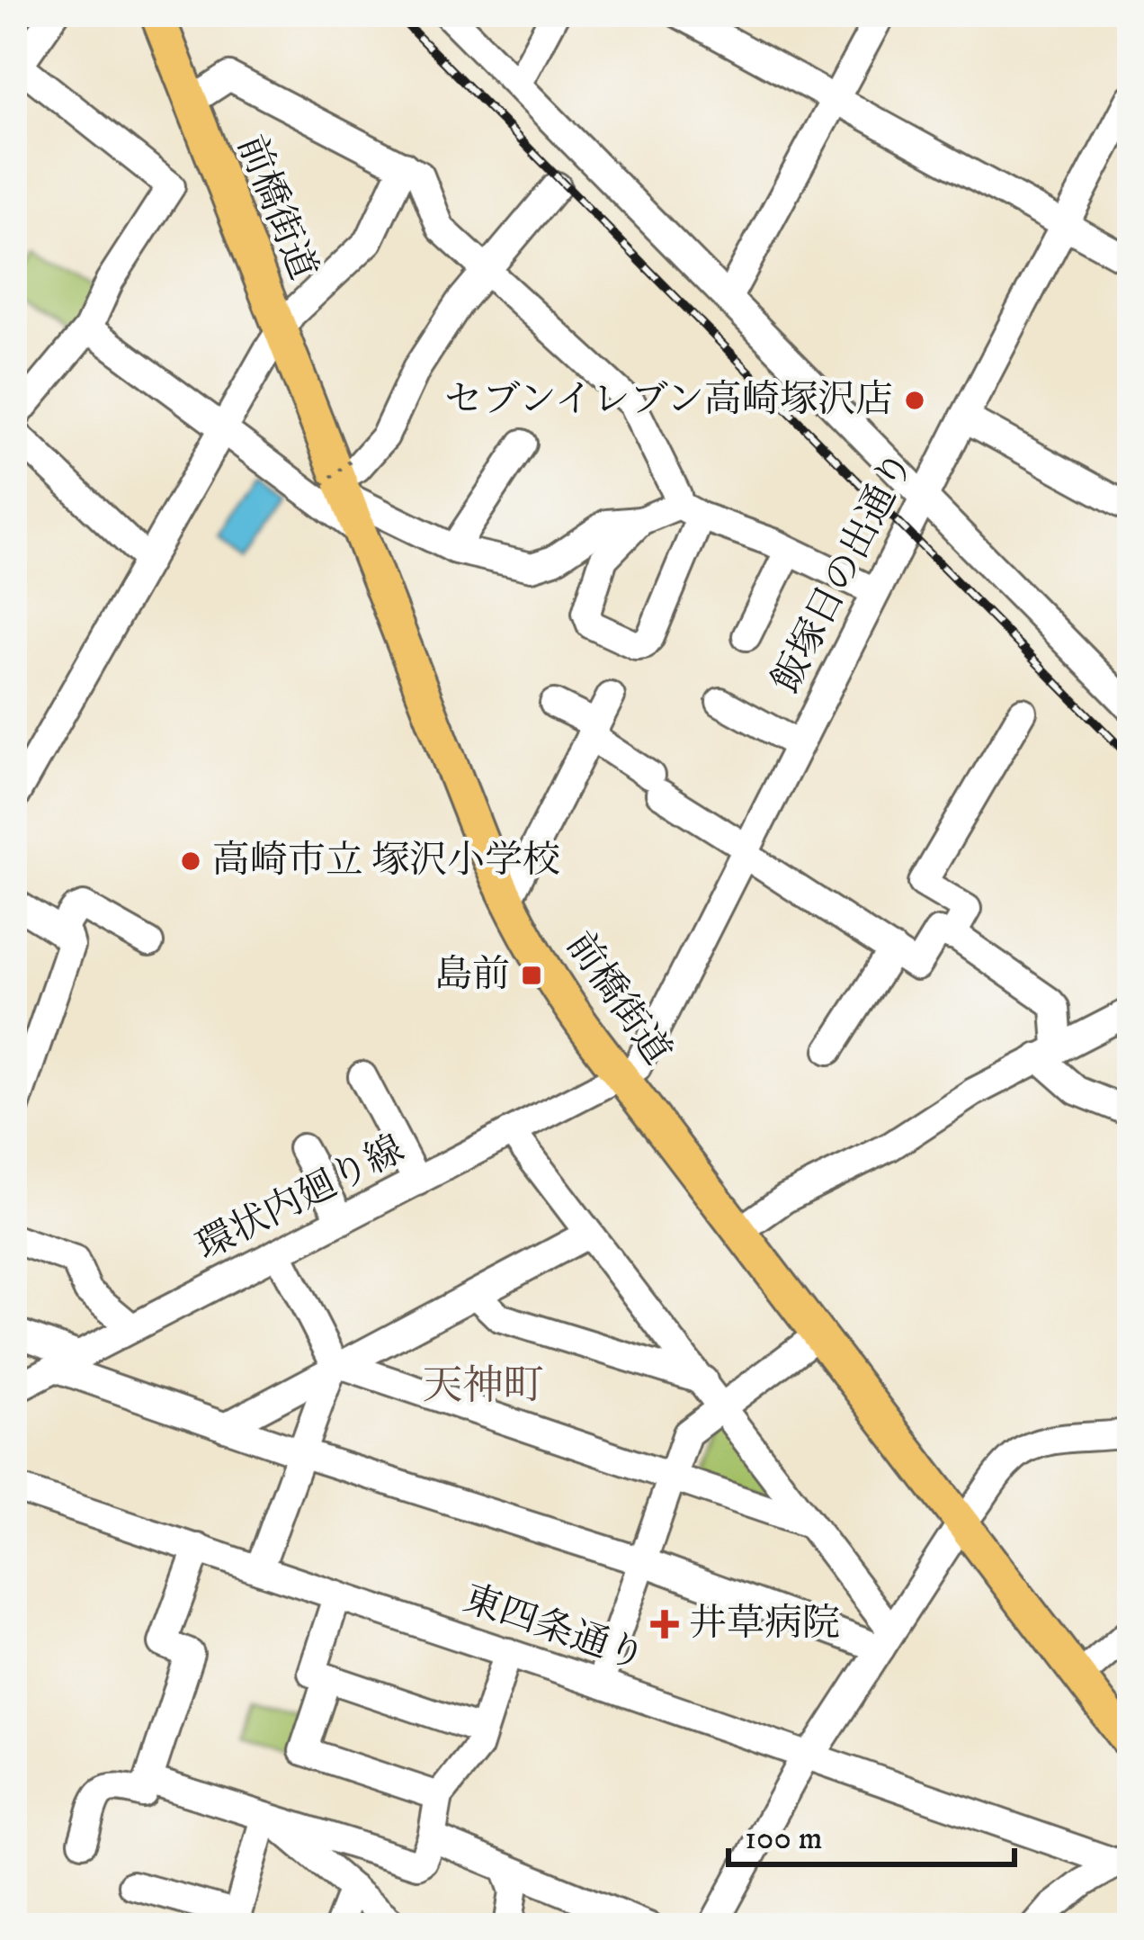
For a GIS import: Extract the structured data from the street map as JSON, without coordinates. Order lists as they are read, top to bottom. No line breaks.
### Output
{"streets":{"main road":["前橋街道"],"street":["飯塚日の出通り","環状内廻り線","東四条通り"]},"crossings":[["前橋街道","飯塚日の出通り"],["前橋街道","環状内廻り線"],["飯塚日の出通り","環状内廻り線"]],"districts":["天神町"],"places":{"other":["セブンイレブン高崎塚沢店","高崎市立 塚沢小学校"],"transit":["島前"],"health":["井草病院"]},"scale_bar":"100 m"}
